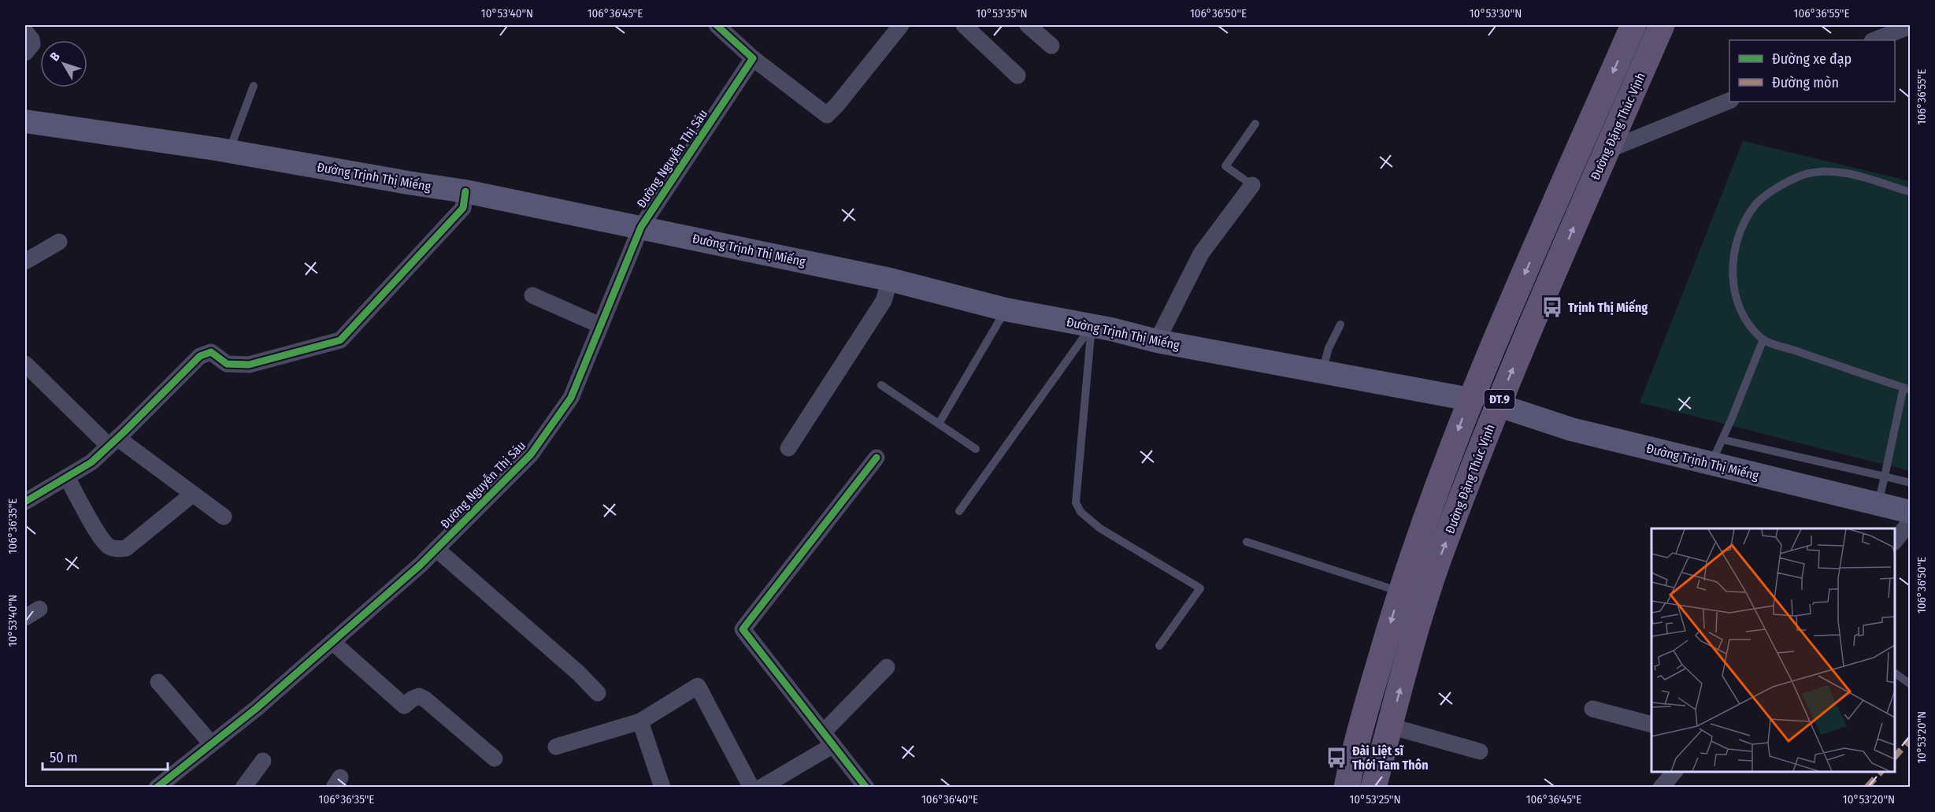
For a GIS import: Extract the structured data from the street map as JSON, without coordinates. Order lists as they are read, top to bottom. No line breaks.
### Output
{"streets":{"main road":["Đường Đặng Thúc Vịnh","Đường Trịnh Thị Miếng","ĐT.9"],"street":["Đường Nguyễn Thị Sáu"]},"crossings":[["Đường Đặng Thúc Vịnh","Đường Trịnh Thị Miếng"],["Đường Nguyễn Thị Sáu","Đường Trịnh Thị Miếng"]],"places":{"bus stop":["Trịnh Thị Miếng","Đài Liệt sĩ Thới Tam Thôn"]},"legend":["Đường xe đạp","Đường mòn"],"scale_bar":"50 m","north":"top left","coordinates":["10°53'40\"N","106°36'45\"E","10°53'35\"N","106°36'50\"E","10°53'30\"N","106°36'55\"E","106°36'35\"E","10°53'20\"N","106°36'40\"E","10°53'25\"N"]}
